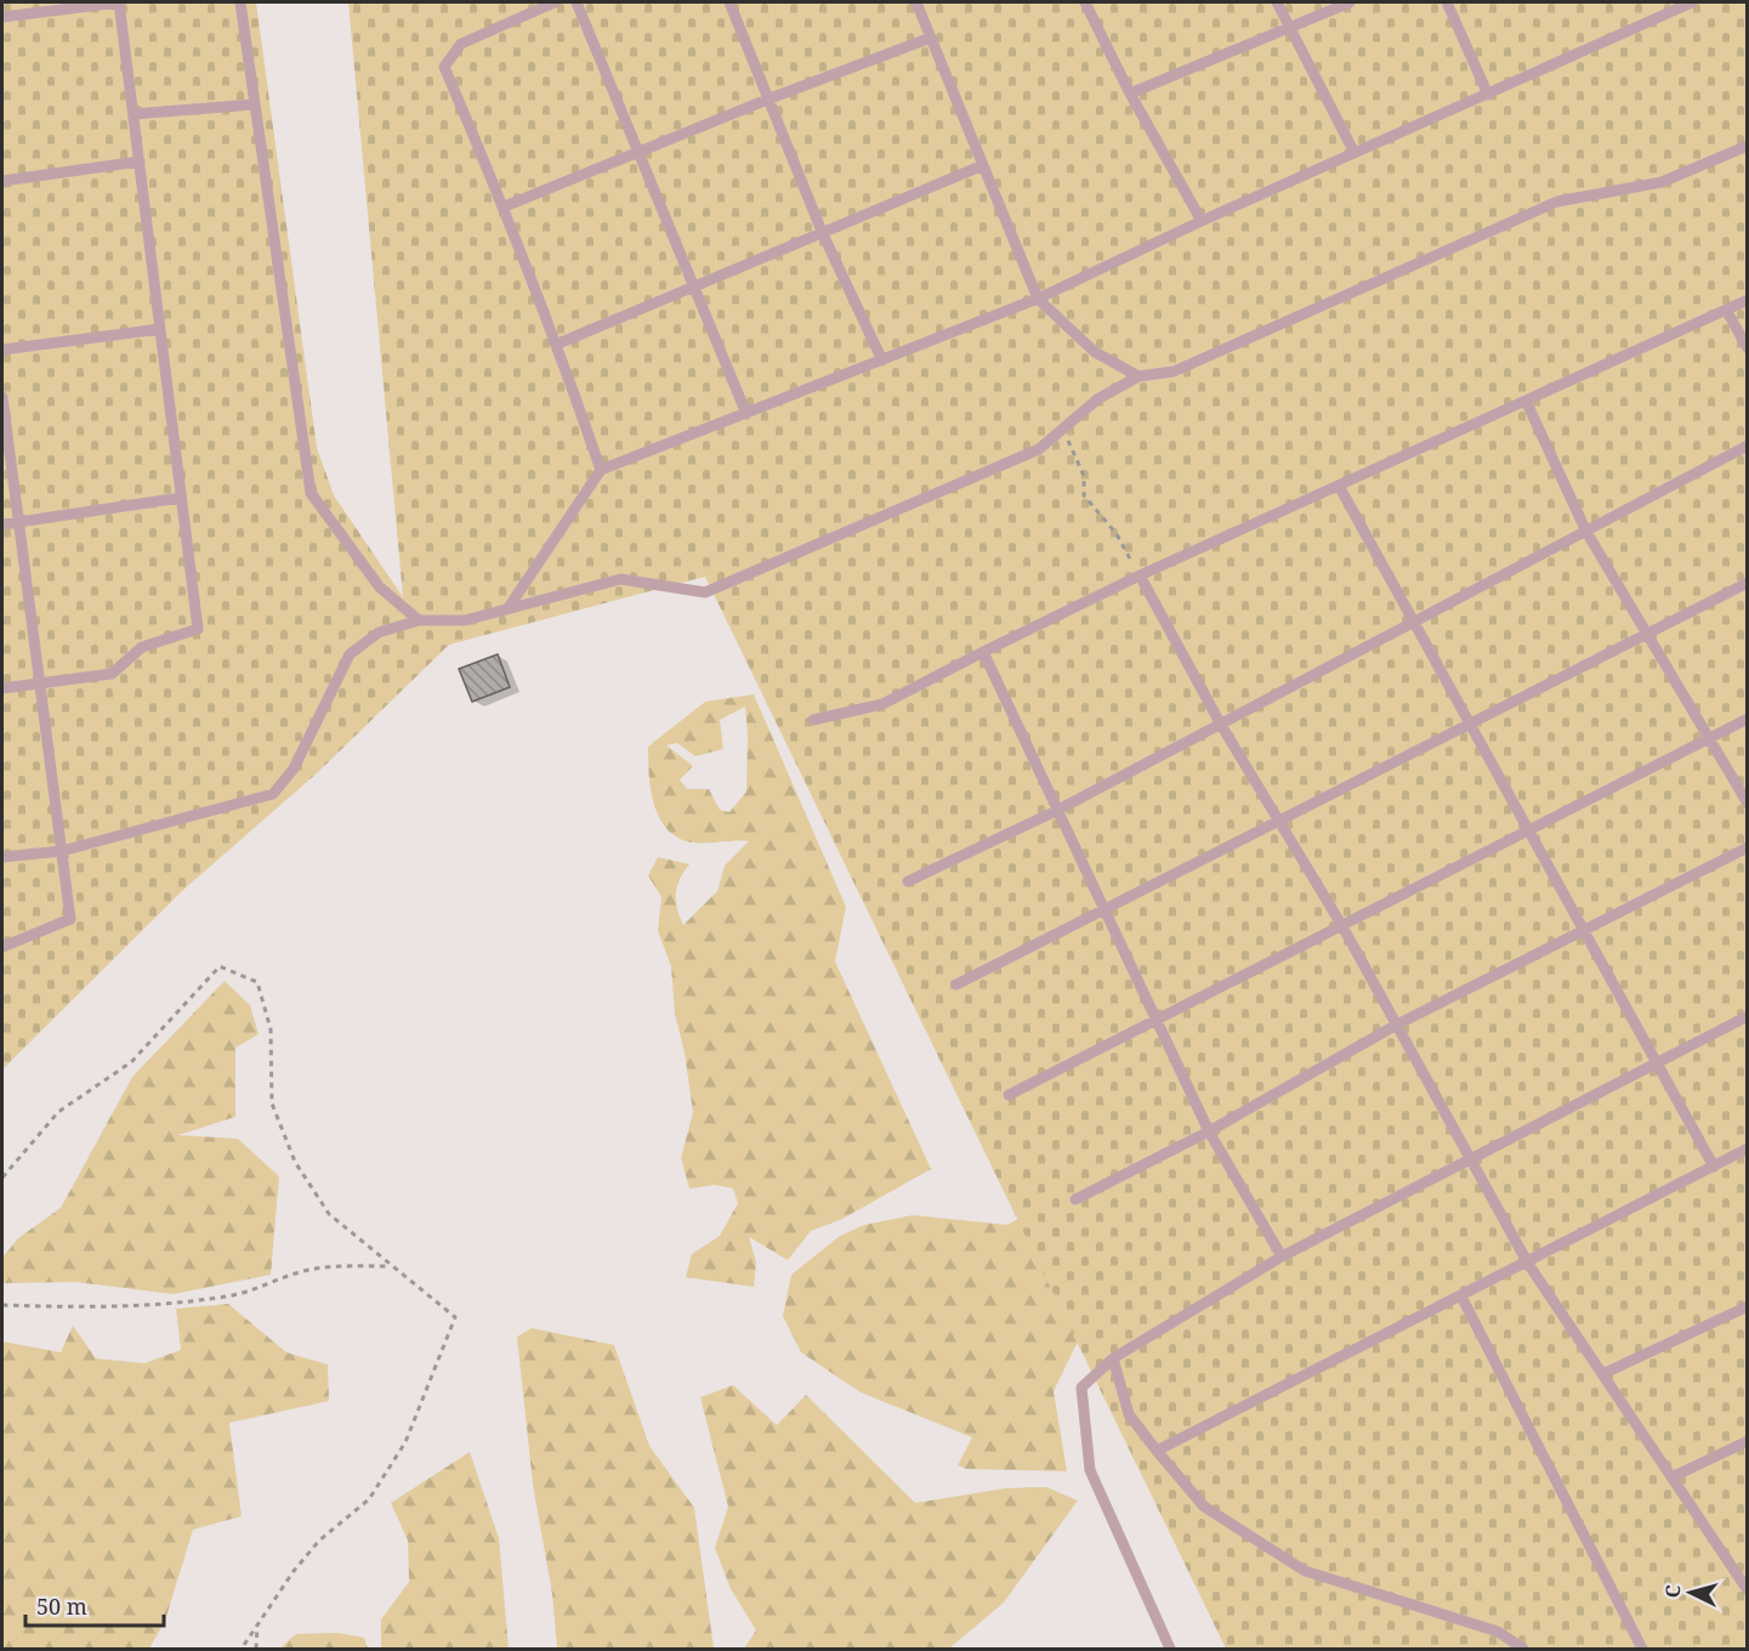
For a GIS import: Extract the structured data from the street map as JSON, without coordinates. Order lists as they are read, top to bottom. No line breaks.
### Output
{"scale_bar":"50 m","north":"left"}
